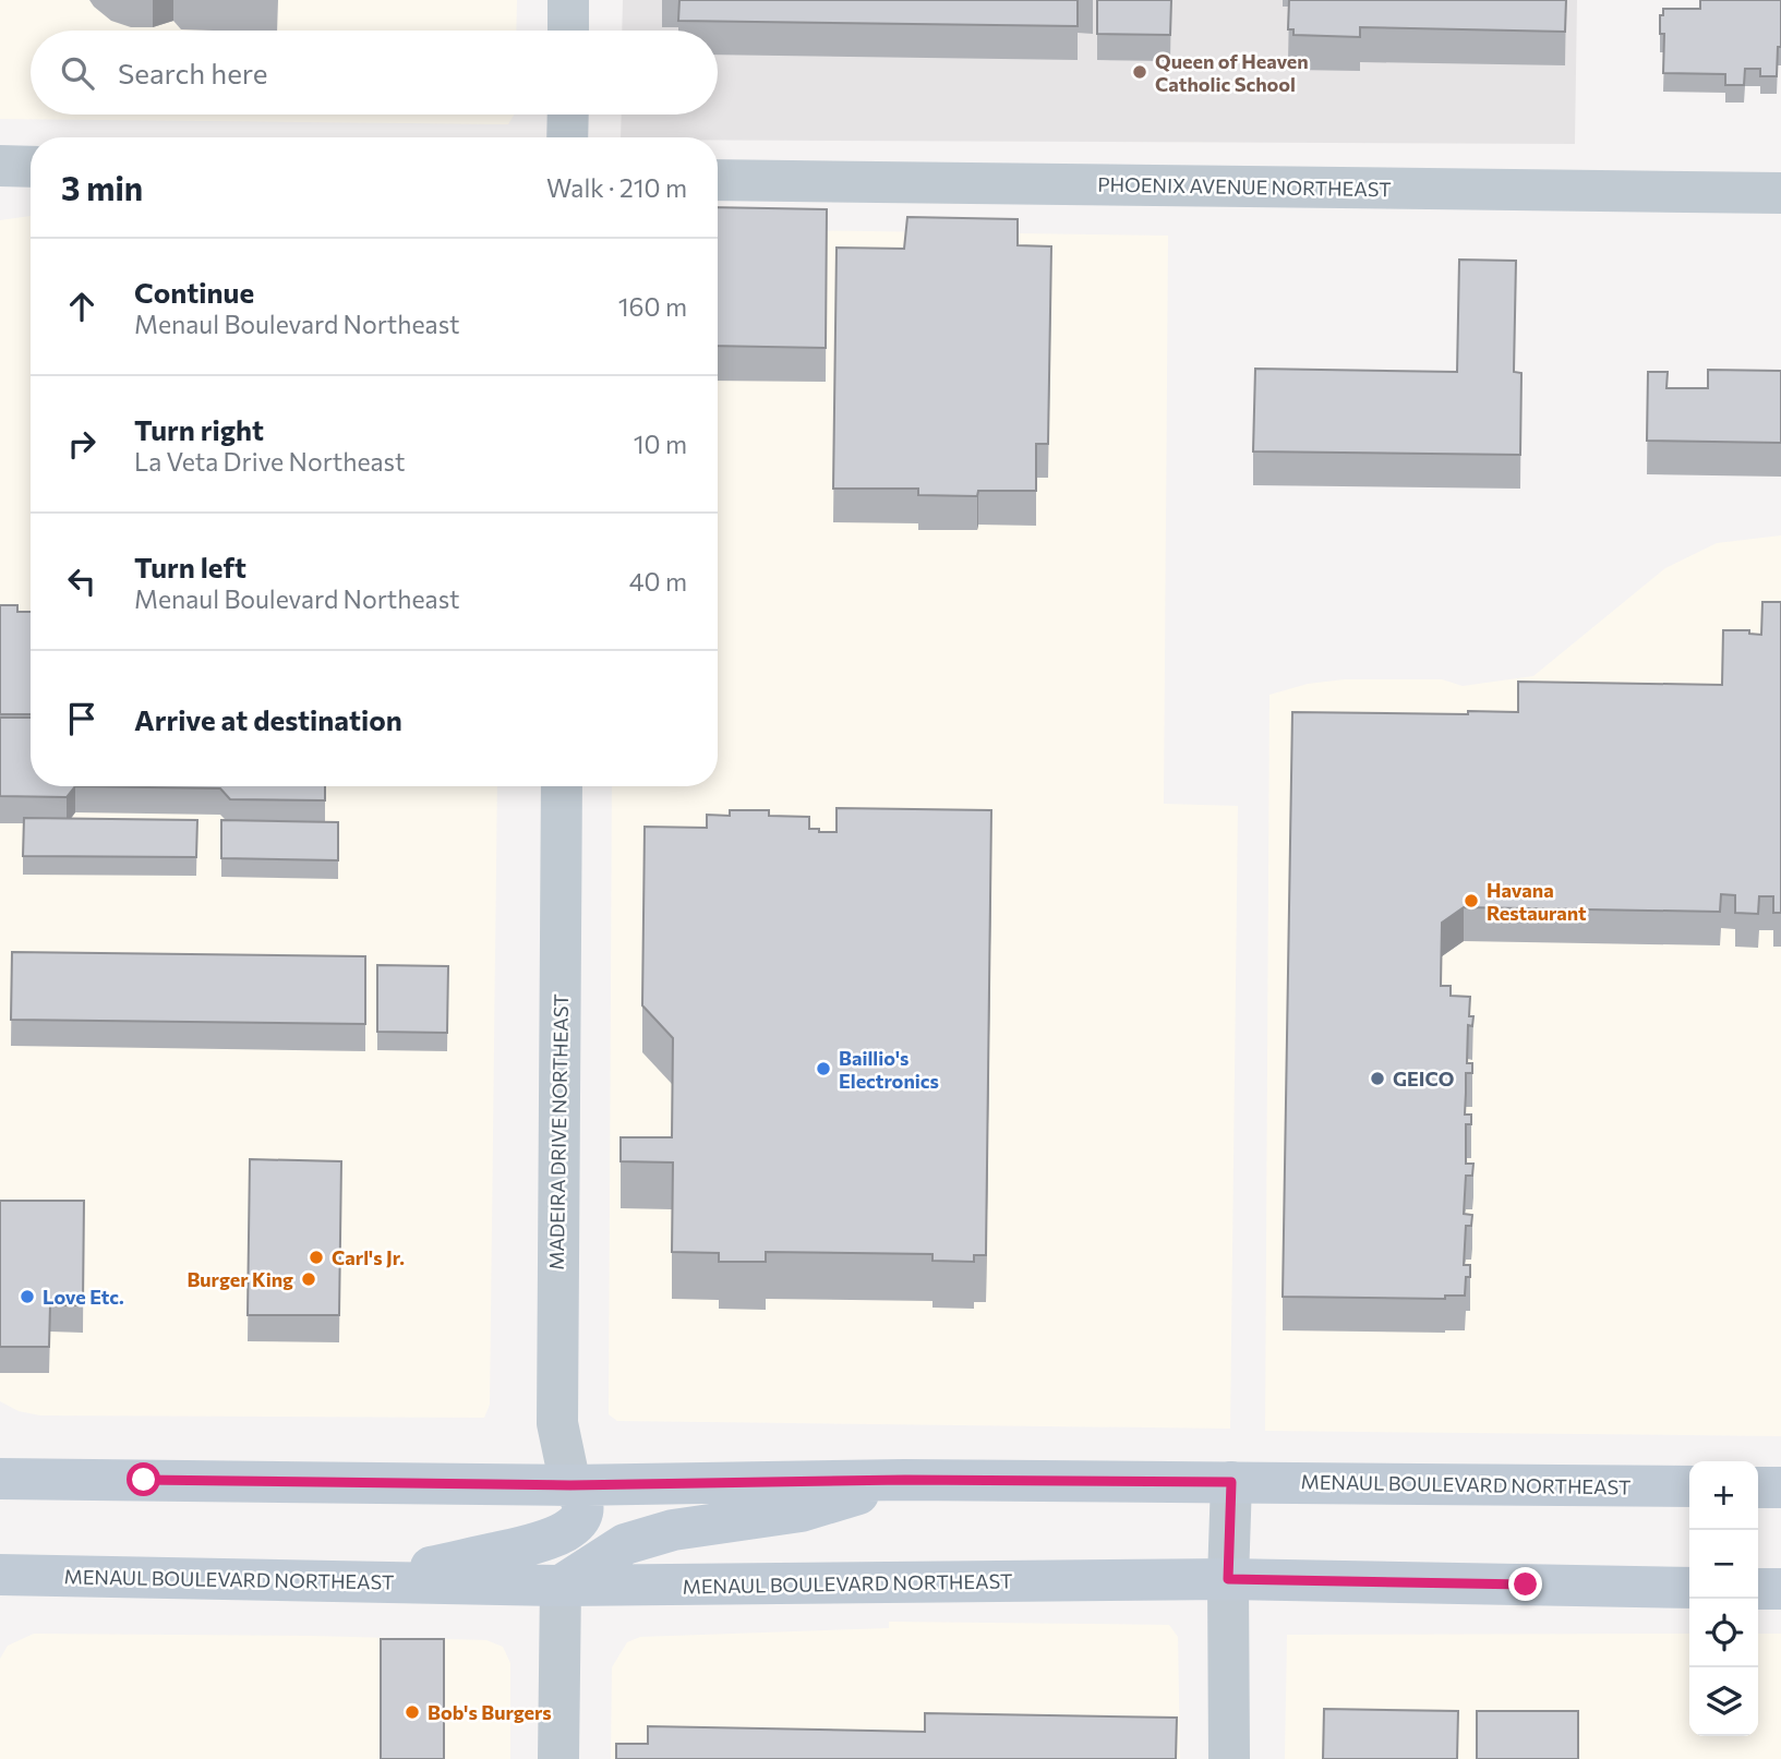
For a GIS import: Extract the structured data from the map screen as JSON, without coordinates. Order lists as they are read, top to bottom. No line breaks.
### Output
{"streets":{"main road":["MENAUL BOULEVARD NORTHEAST"],"street":["PHOENIX AVENUE NORTHEAST","MADEIRA DRIVE NORTHEAST"]},"crossings":[["MADEIRA DRIVE NORTHEAST","MENAUL BOULEVARD NORTHEAST"]],"places":["Queen of Heaven Catholic School","Havana Restaurant","Baillio's Electronics","GEICO","Carl's Jr.","Burger King","Love Etc.","Bob's Burgers"],"page":{"search":"Search here","heading":["3 min","Walk · 210 m"],"list":[["Continue","Menaul Boulevard Northeast","160 m"],["Turn right","La Veta Drive Northeast","10 m"],["Turn left","Menaul Boulevard Northeast","40 m"],"Arrive at destination"],"map_buttons":["+","−"]}}
